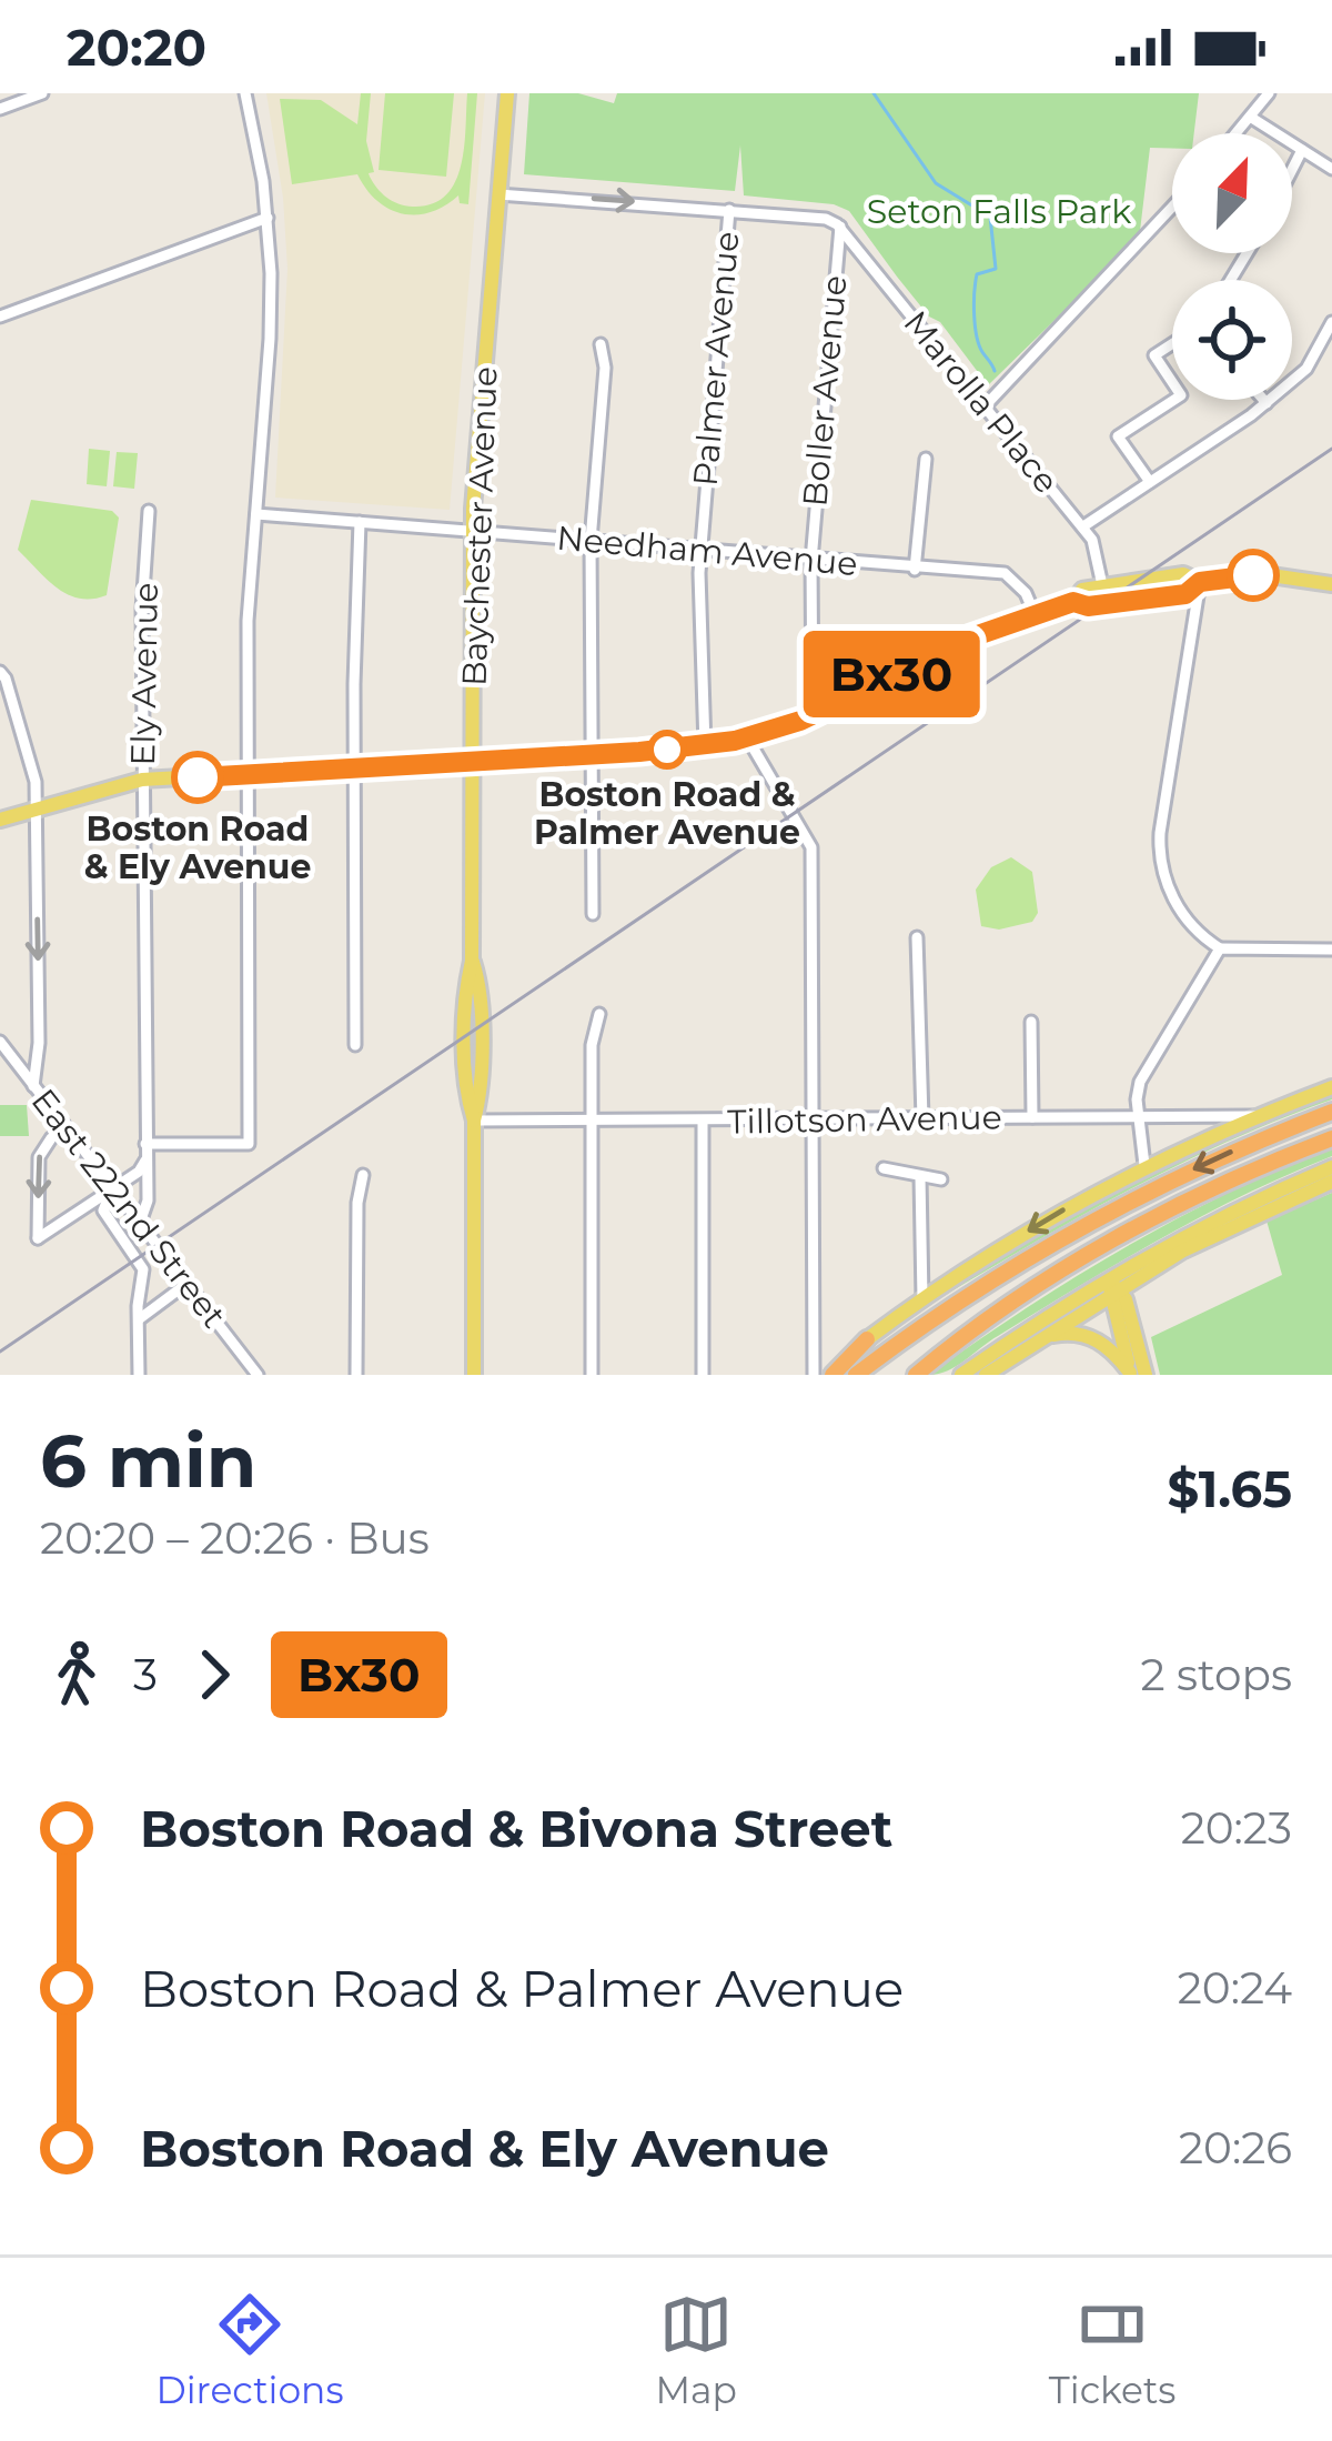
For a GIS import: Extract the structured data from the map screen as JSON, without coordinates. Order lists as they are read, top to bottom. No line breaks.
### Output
{"streets":{"main road":["Baychester Avenue"],"street":["Palmer Avenue","Boller Avenue","Marolla Place","Needham Avenue","Ely Avenue","Tillotson Avenue","East 222nd Street"]},"crossings":[["Palmer Avenue","Needham Avenue"],["Boller Avenue","Marolla Place"],["Boller Avenue","Needham Avenue"],["Baychester Avenue","Needham Avenue"],["Baychester Avenue","Tillotson Avenue"],["Ely Avenue","East 222nd Street"]],"parks":["Seton Falls Park"],"places":["Boston Road & Palmer Avenue","Boston Road & Ely Avenue"],"lines":["bus line Bx30"],"north":"top right","page":{"status":"20:20","on_map":"Bx30","heading":["6 min","20:20 – 20:26 · Bus","$1.65"],"legs":["3","Bx30","2 stops"],"list":[{"name":"Boston Road & Bivona Street","value":"20:23"},{"name":"Boston Road & Palmer Avenue","value":"20:24"},{"name":"Boston Road & Ely Avenue","value":"20:26"}],"tabs":["Directions","Map","Tickets"]}}
